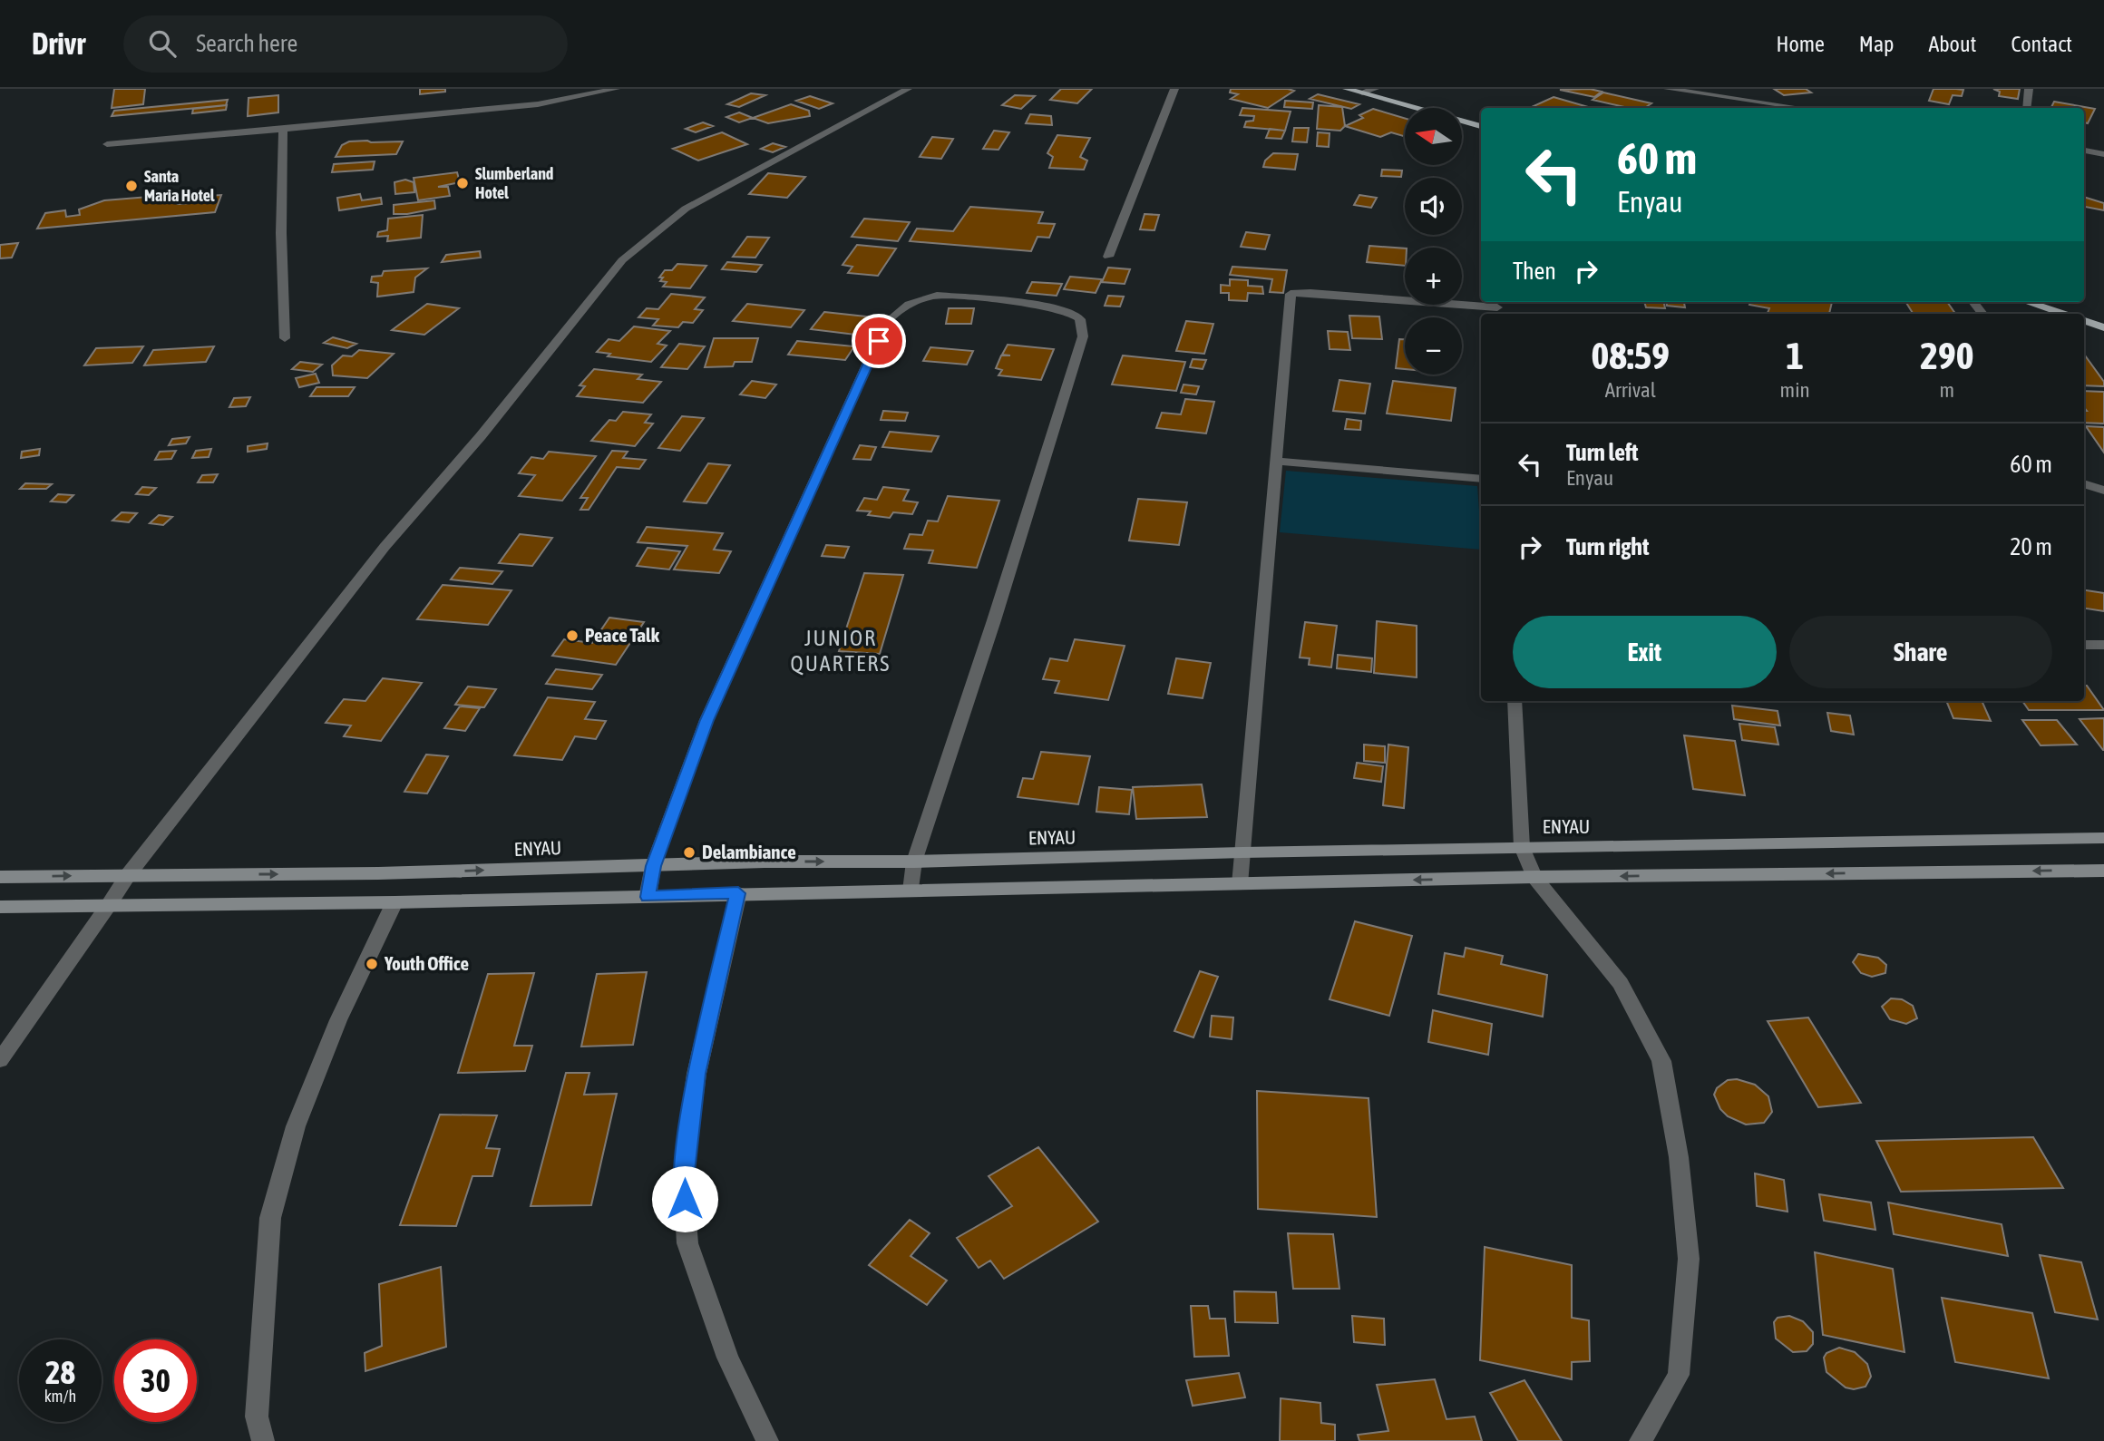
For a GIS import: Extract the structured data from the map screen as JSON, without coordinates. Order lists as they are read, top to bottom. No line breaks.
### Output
{"streets":{"street":["ENYAU"]},"districts":["JUNIOR QUARTERS"],"places":["Slumberland Hotel","Santa Maria Hotel","Peace Talk","Delambiance","Youth Office"],"north":"left","page":{"header":"Drivr","search":"Search here","nav":["Home","Map","About","Contact"],"map_buttons":["+","−"],"turn":["60 m","Enyau"],"then":"Then","eta":["08:59","Arrival","1","min","290","m"],"list":[{"name":"Turn left","note":"Enyau","value":"60 m"},{"name":"Turn right","value":"20 m"}],"buttons":["Exit","Share"],"speed":"28 km/h","limit":"30"}}
